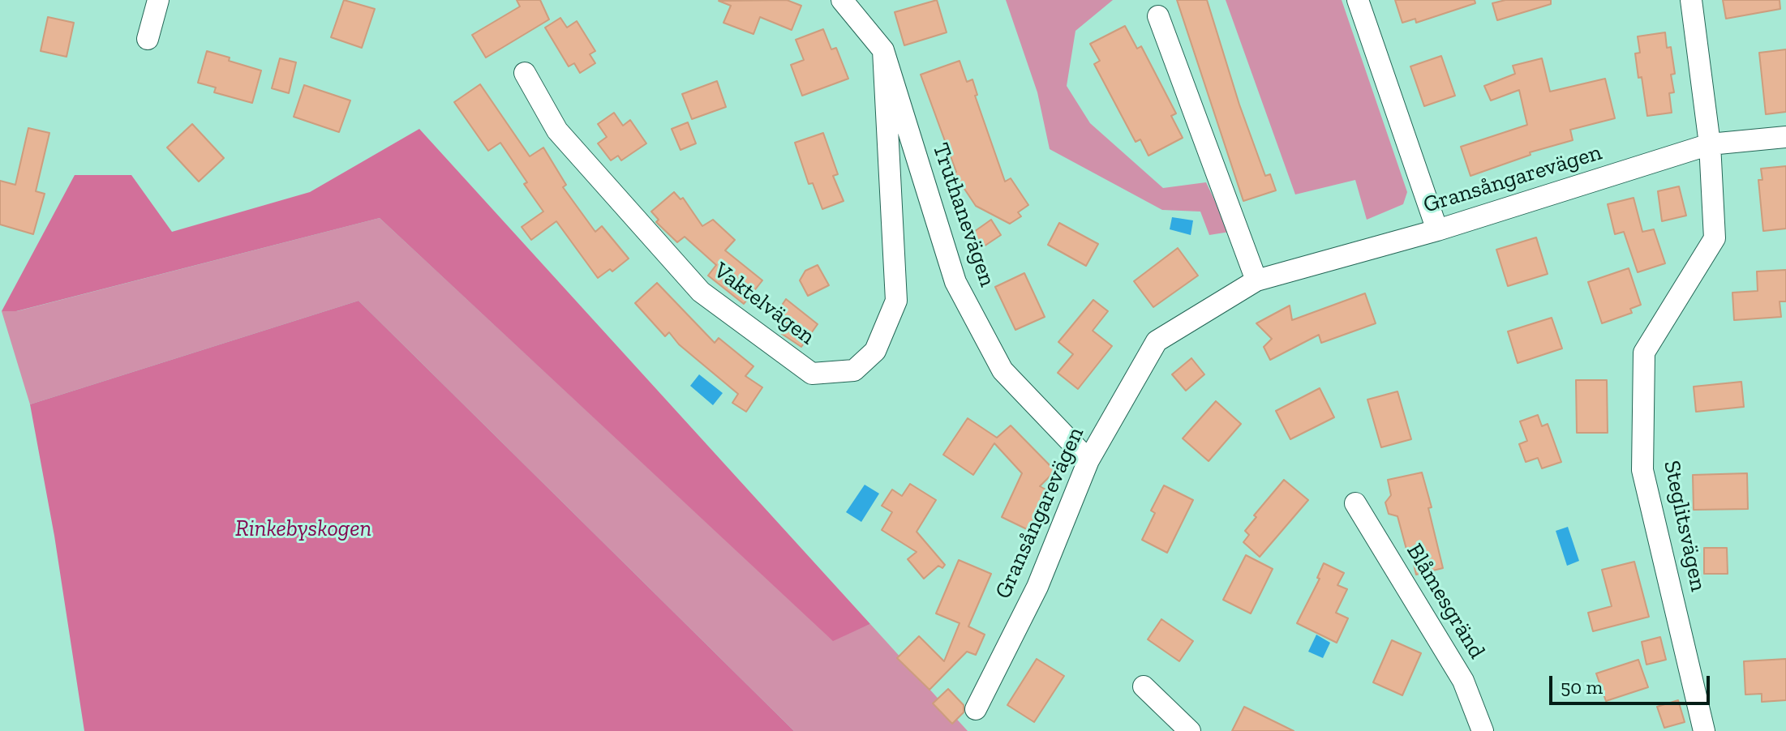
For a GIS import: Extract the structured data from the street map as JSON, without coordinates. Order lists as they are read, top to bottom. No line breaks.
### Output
{"streets":{"street":["Gransångarevägen","Truthanevägen","Vaktelvägen","Steglitsvägen","Blåmesgränd"]},"crossings":[["Gransångarevägen","Truthanevägen"],["Gransångarevägen","Steglitsvägen"],["Truthanevägen","Vaktelvägen"]],"parks":["Rinkebyskogen"],"scale_bar":"50 m"}
